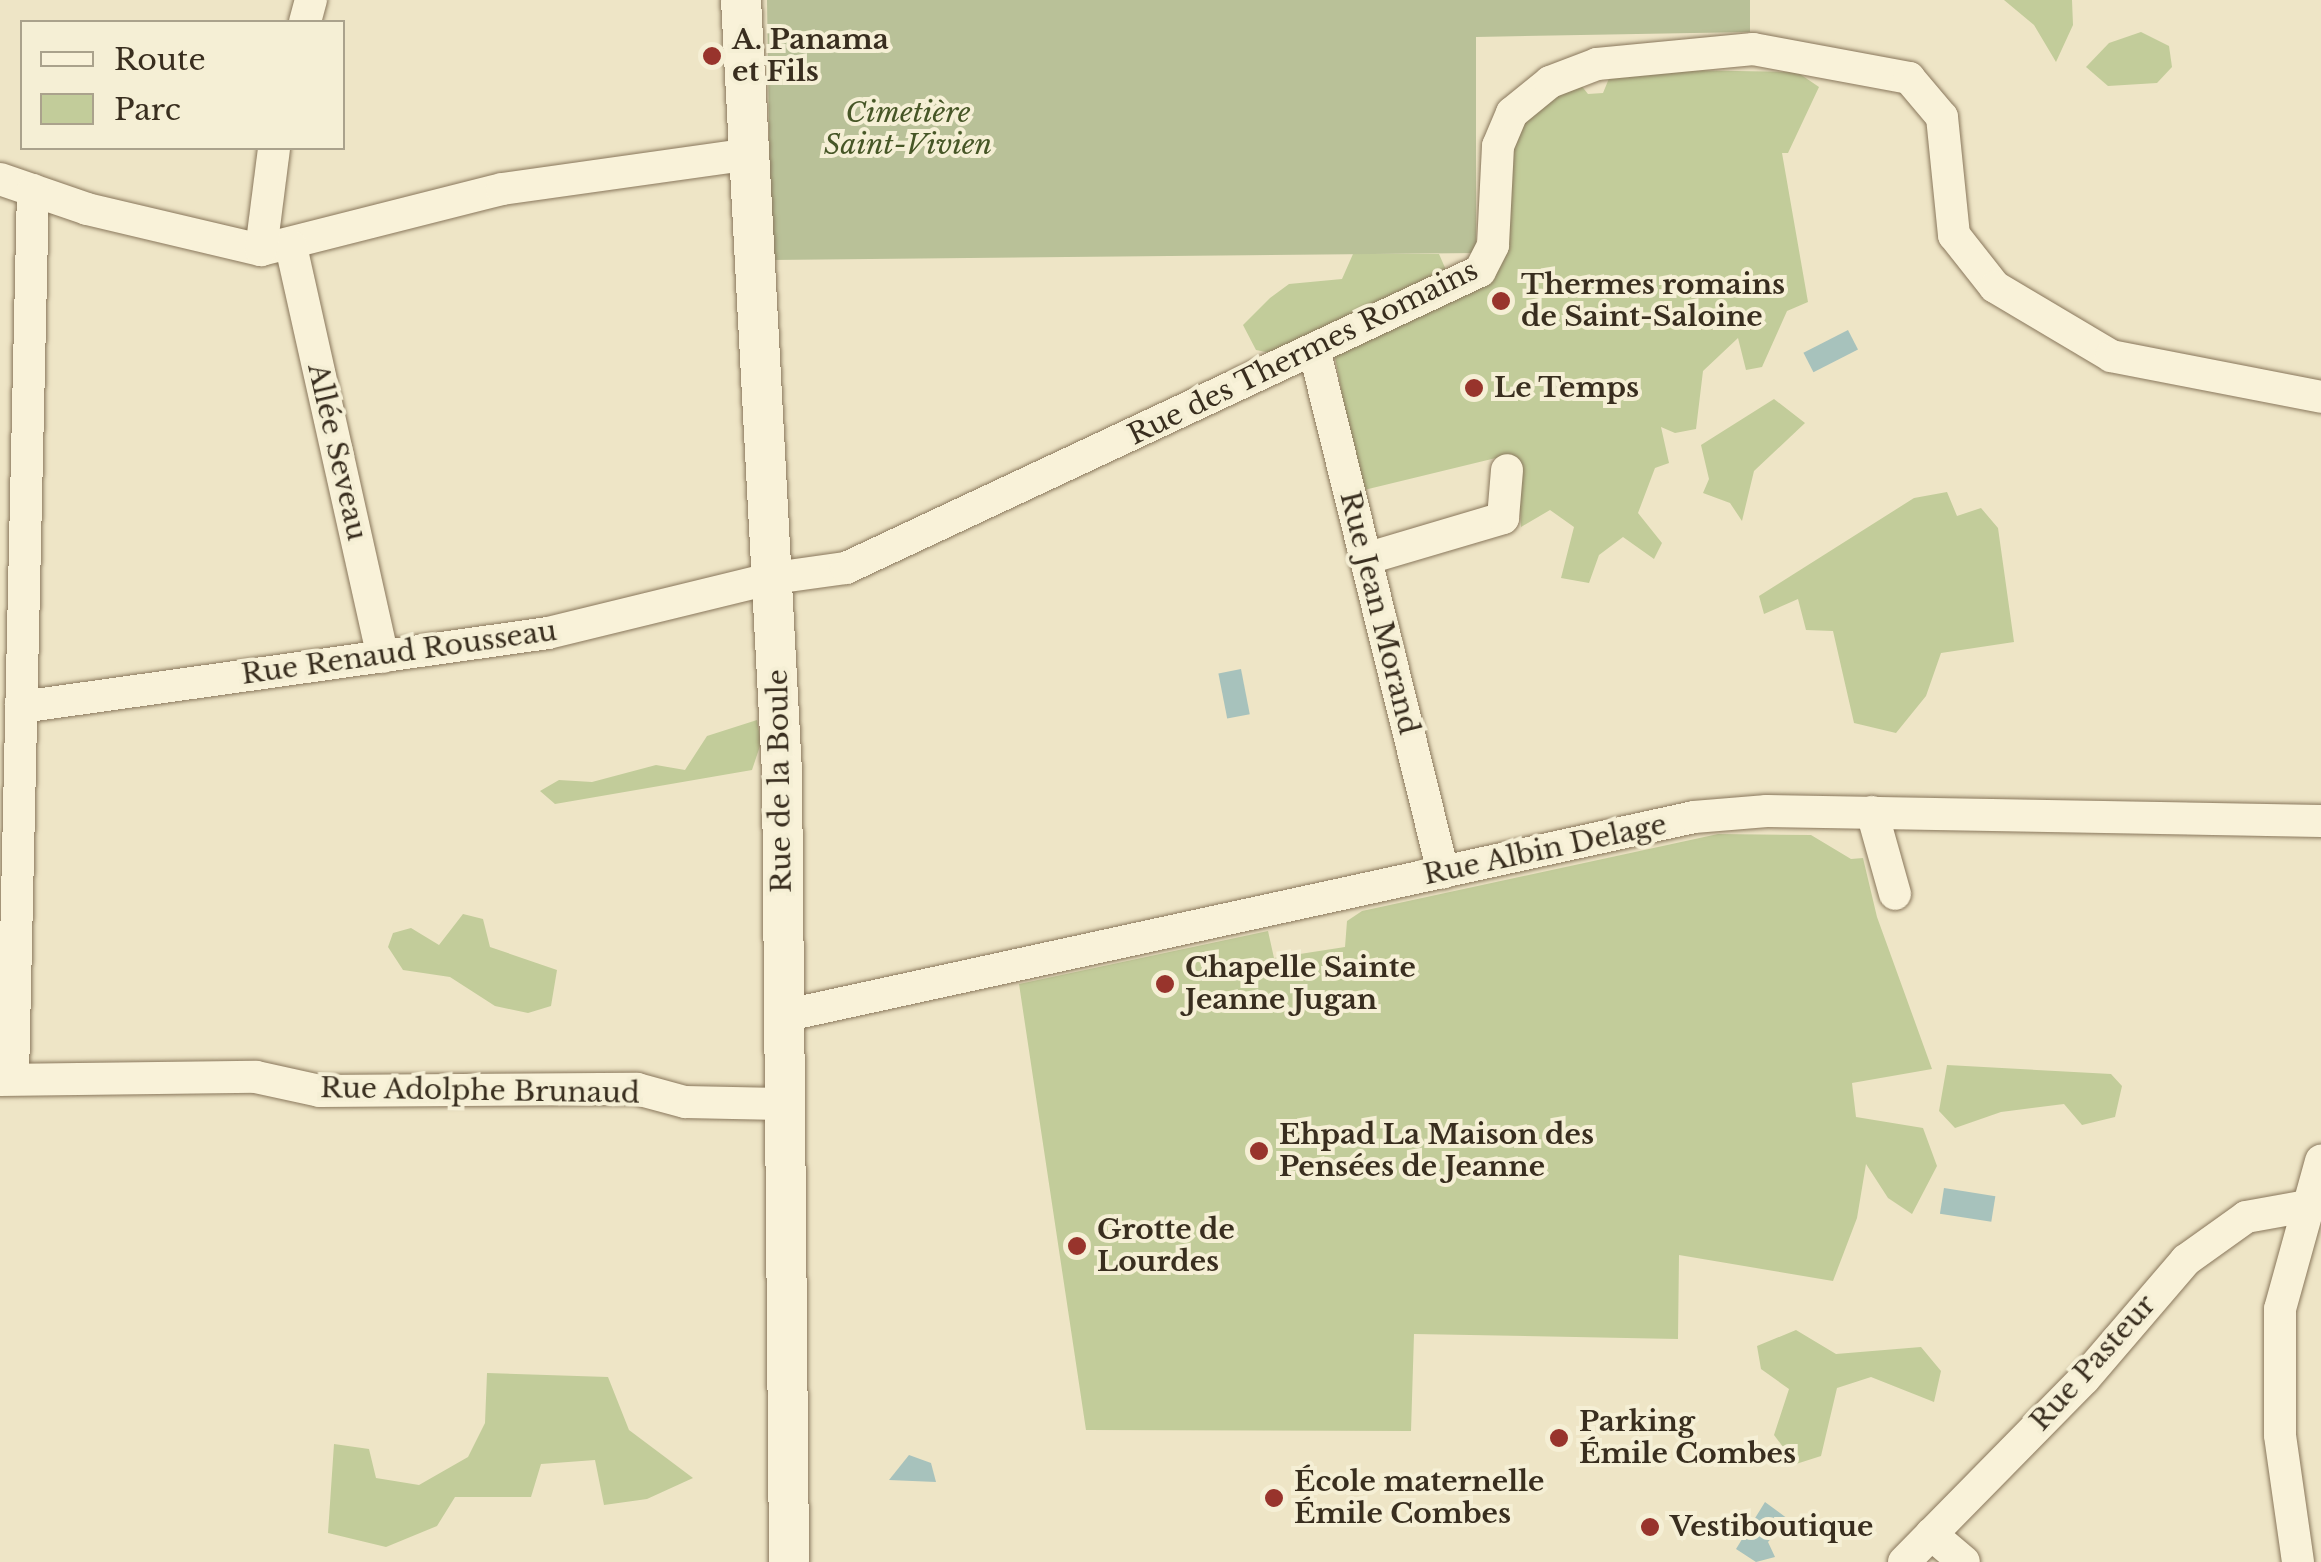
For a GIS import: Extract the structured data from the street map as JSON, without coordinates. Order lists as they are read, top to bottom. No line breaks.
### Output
{"streets":{"street":["Rue des Thermes Romains","Allée Seveau","Rue Jean Morand","Rue Renaud Rousseau","Rue de la Boule","Rue Albin Delage","Rue Adolphe Brunaud","Rue Pasteur"]},"crossings":[["Rue des Thermes Romains","Rue Jean Morand"],["Rue des Thermes Romains","Rue Renaud Rousseau"],["Rue des Thermes Romains","Rue de la Boule"],["Allée Seveau","Rue Renaud Rousseau"],["Rue Jean Morand","Rue Albin Delage"],["Rue Renaud Rousseau","Rue de la Boule"],["Rue de la Boule","Rue Albin Delage"],["Rue de la Boule","Rue Adolphe Brunaud"]],"parks":["Cimetière Saint-Vivien"],"places":["A. Panama et Fils","Thermes romains de Saint-Saloine","Le Temps","Chapelle Sainte Jeanne Jugan","Ehpad La Maison des Pensées de Jeanne","Grotte de Lourdes","Parking Émile Combes","École maternelle Émile Combes","Vestiboutique"],"legend":["Route","Parc"]}
